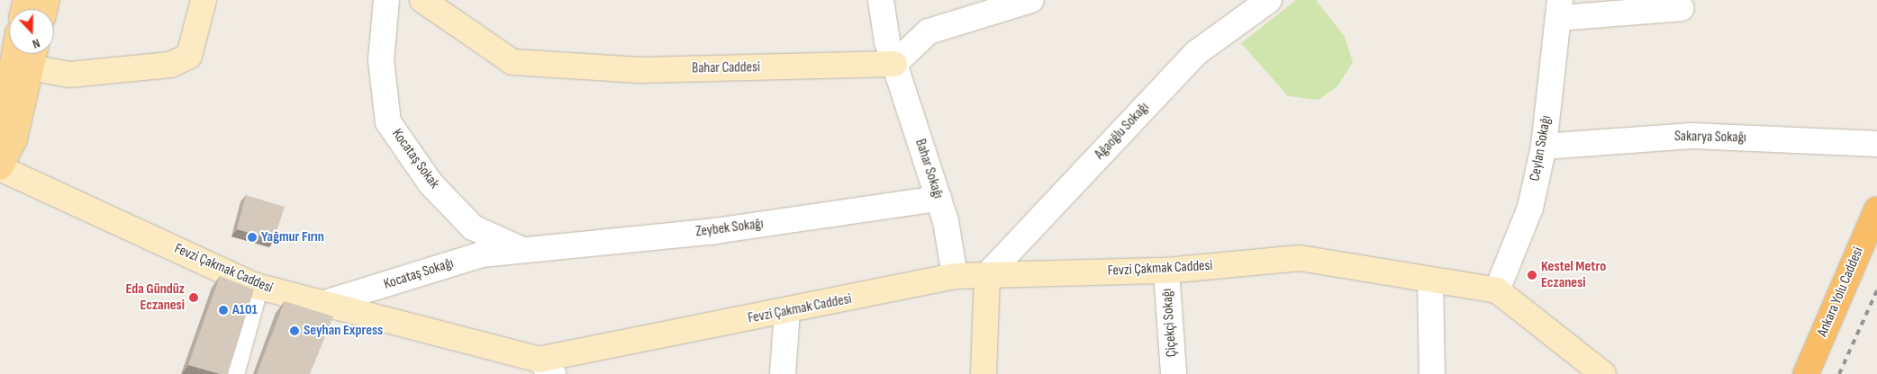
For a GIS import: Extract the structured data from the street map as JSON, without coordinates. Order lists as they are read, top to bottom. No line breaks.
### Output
{"streets":{"highway":["Ankara Yolu Caddesi"],"main road":["Bahar Caddesi","Fevzi Çakmak Caddesi"],"street":["Ağaoğlu Sokağı","Sakarya Sokağı","Ceylan Sokağı","Kocataş Sokak","Bahar Sokağı","Zeybek Sokağı","Kocataş Sokağı","Çiçekçi Sokağı"]},"crossings":[["Bahar Caddesi","Bahar Sokağı"],["Ağaoğlu Sokağı","Fevzi Çakmak Caddesi"],["Sakarya Sokağı","Ceylan Sokağı"],["Ceylan Sokağı","Fevzi Çakmak Caddesi"],["Kocataş Sokak","Zeybek Sokağı"],["Kocataş Sokak","Kocataş Sokağı"],["Bahar Sokağı","Zeybek Sokağı"],["Bahar Sokağı","Fevzi Çakmak Caddesi"],["Zeybek Sokağı","Kocataş Sokağı"],["Fevzi Çakmak Caddesi","Kocataş Sokağı"],["Fevzi Çakmak Caddesi","Çiçekçi Sokağı"]],"places":["Yağmur Fırın","Kestel Metro Eczanesi","Eda Gündüz Eczanesi","A101","Seyhan Express"],"north":"bottom"}
